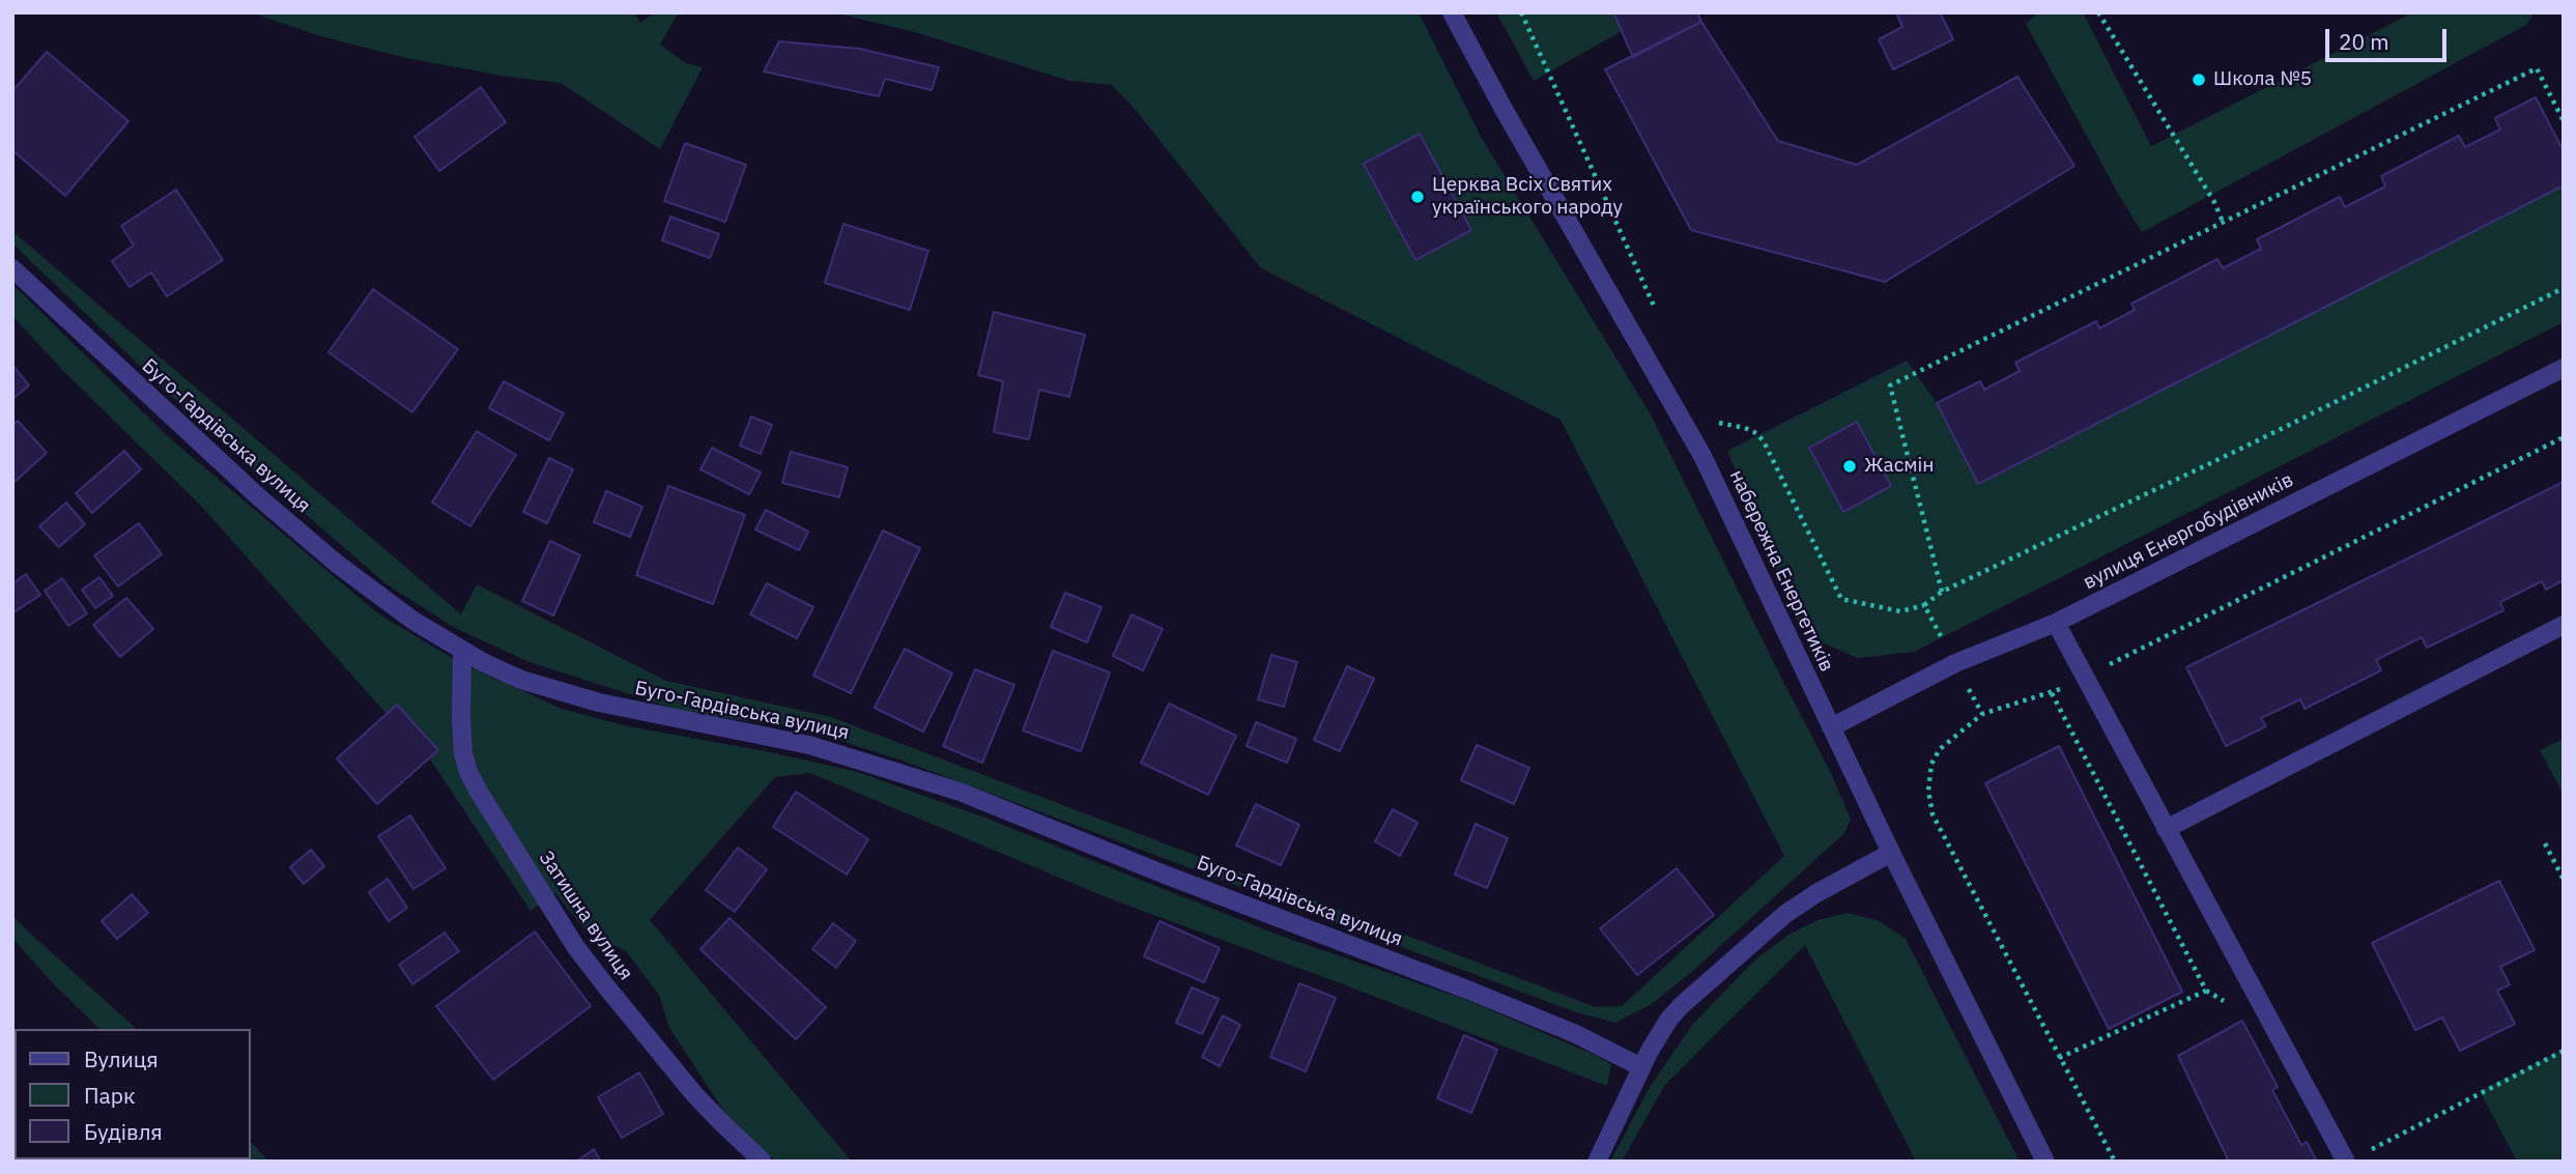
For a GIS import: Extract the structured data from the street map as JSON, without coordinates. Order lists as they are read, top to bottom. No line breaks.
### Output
{"streets":{"street":["Буго-Гардівська вулиця","вулиця Енергобудівників","набережна Енергетиків","Затишна вулиця"]},"crossings":[["Буго-Гардівська вулиця","Затишна вулиця"],["вулиця Енергобудівників","набережна Енергетиків"]],"places":["Школа №5","Церква Всіх Святих українського народу","Жасмін"],"legend":["Вулиця","Парк","Будівля"],"scale_bar":"20 m"}
